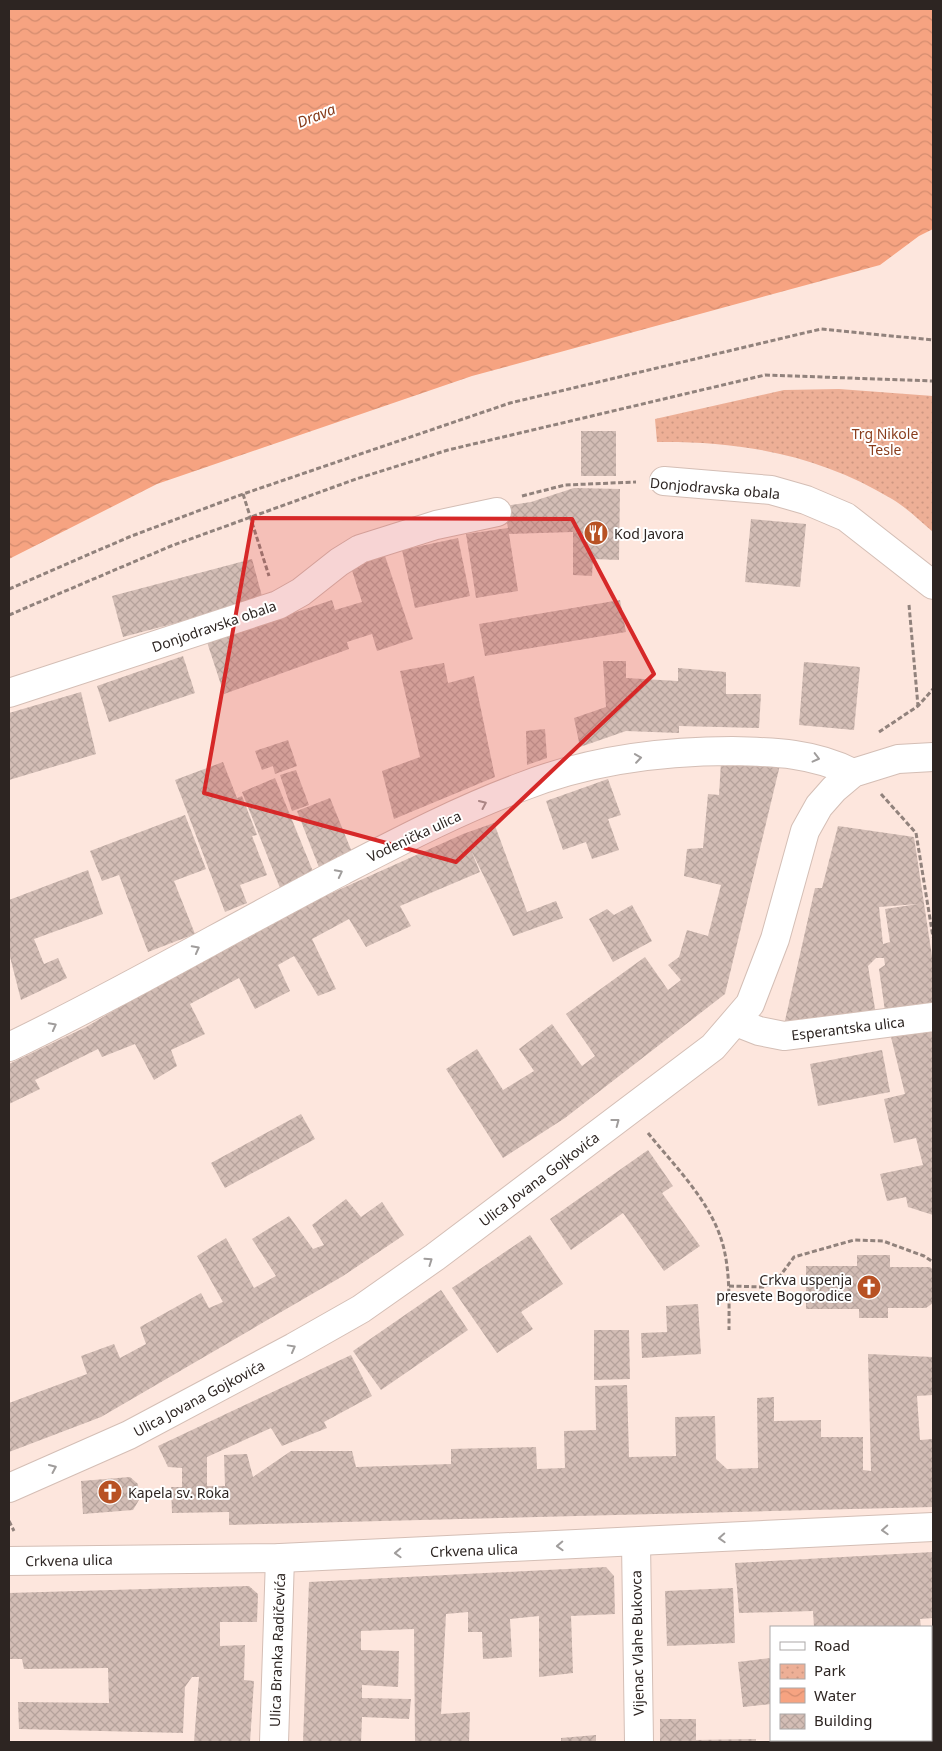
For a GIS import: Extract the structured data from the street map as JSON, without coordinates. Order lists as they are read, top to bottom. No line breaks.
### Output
{"streets":{"street":["Donjodravska obala","Vodenička ulica","Esperantska ulica","Ulica Jovana Gojkovića","Crkvena ulica","Vijenac Vlahe Bukovca","Ulica Branka Radičevića"]},"crossings":[["Vodenička ulica","Ulica Jovana Gojkovića"],["Esperantska ulica","Ulica Jovana Gojkovića"],["Crkvena ulica","Vijenac Vlahe Bukovca"],["Crkvena ulica","Ulica Branka Radičevića"]],"one_way":["Vodenička ulica","Ulica Jovana Gojkovića","Crkvena ulica"],"water":["Drava"],"parks":["Trg Nikole Tesle"],"places":{"restaurant":["Kod Javora"],"church":["Crkva uspenja presvete Bogorodice","Kapela sv. Roka"]},"legend":["Road","Park","Water","Building"]}
